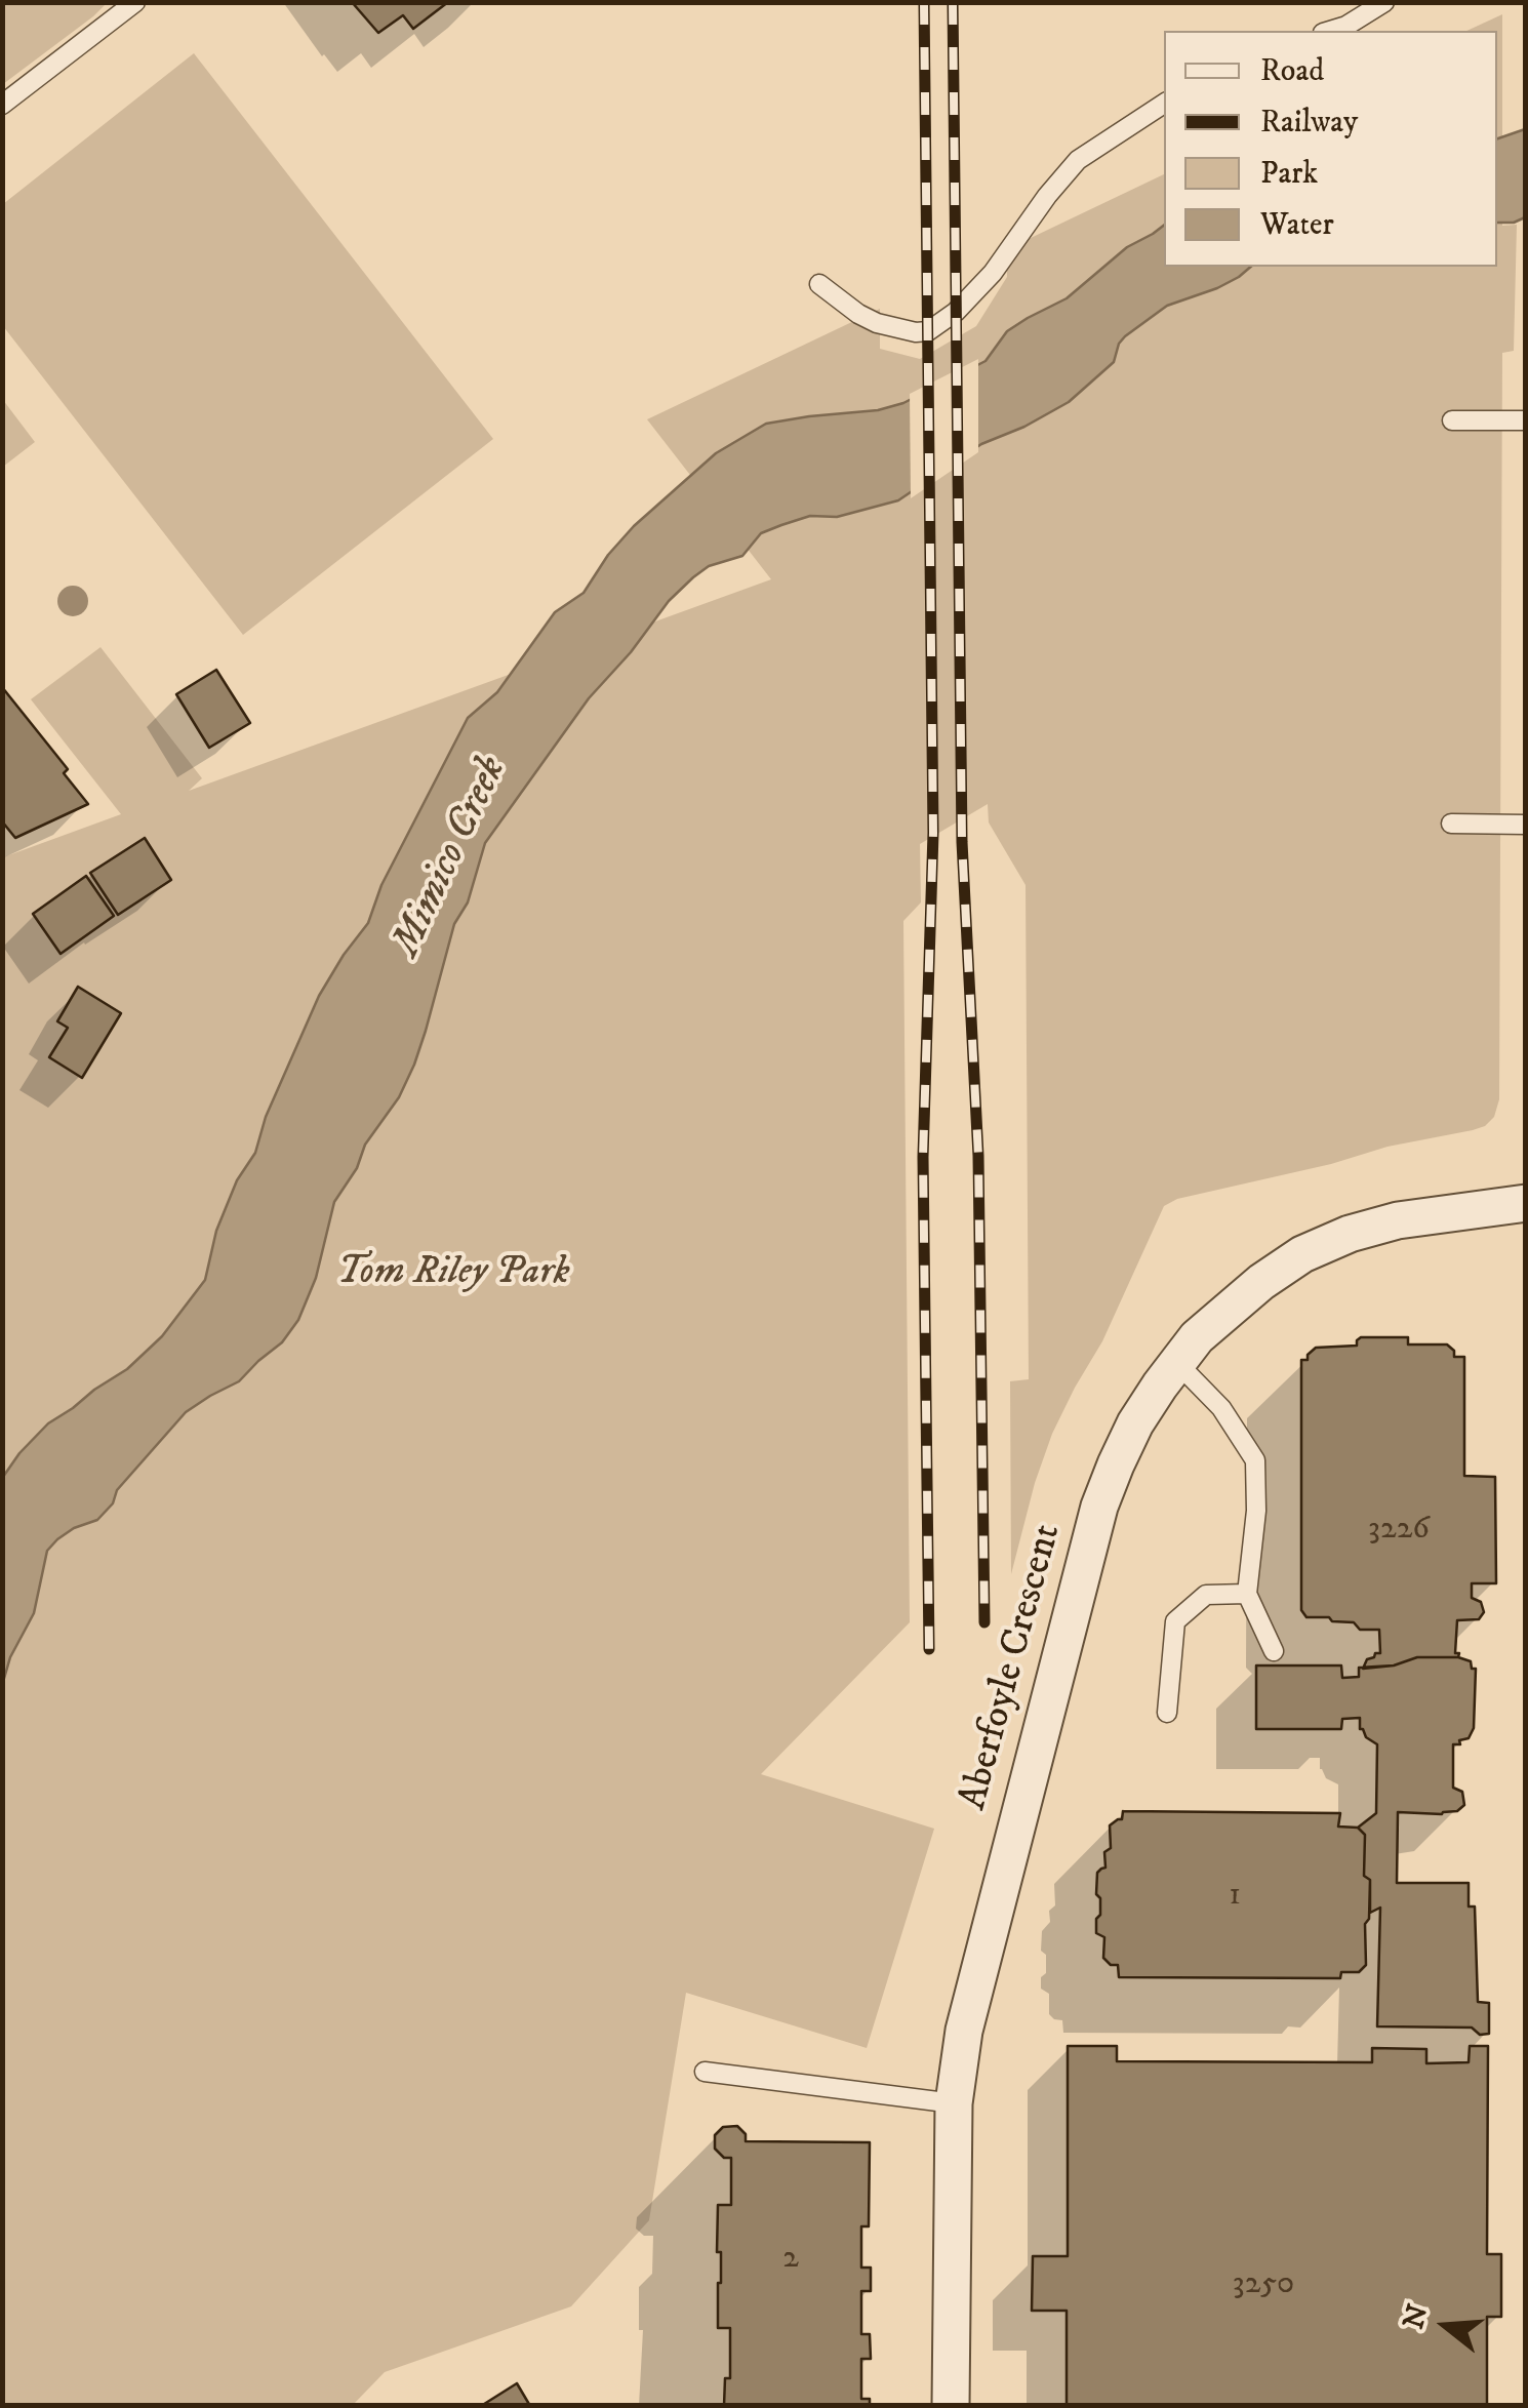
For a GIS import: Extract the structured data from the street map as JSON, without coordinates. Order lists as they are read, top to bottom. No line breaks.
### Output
{"streets":{"street":["Aberfoyle Crescent"]},"water":["Mimico Creek"],"parks":["Tom Riley Park"],"house_numbers":["3226","1","2","3250"],"legend":["Road","Railway","Park","Water"],"north":"left"}
